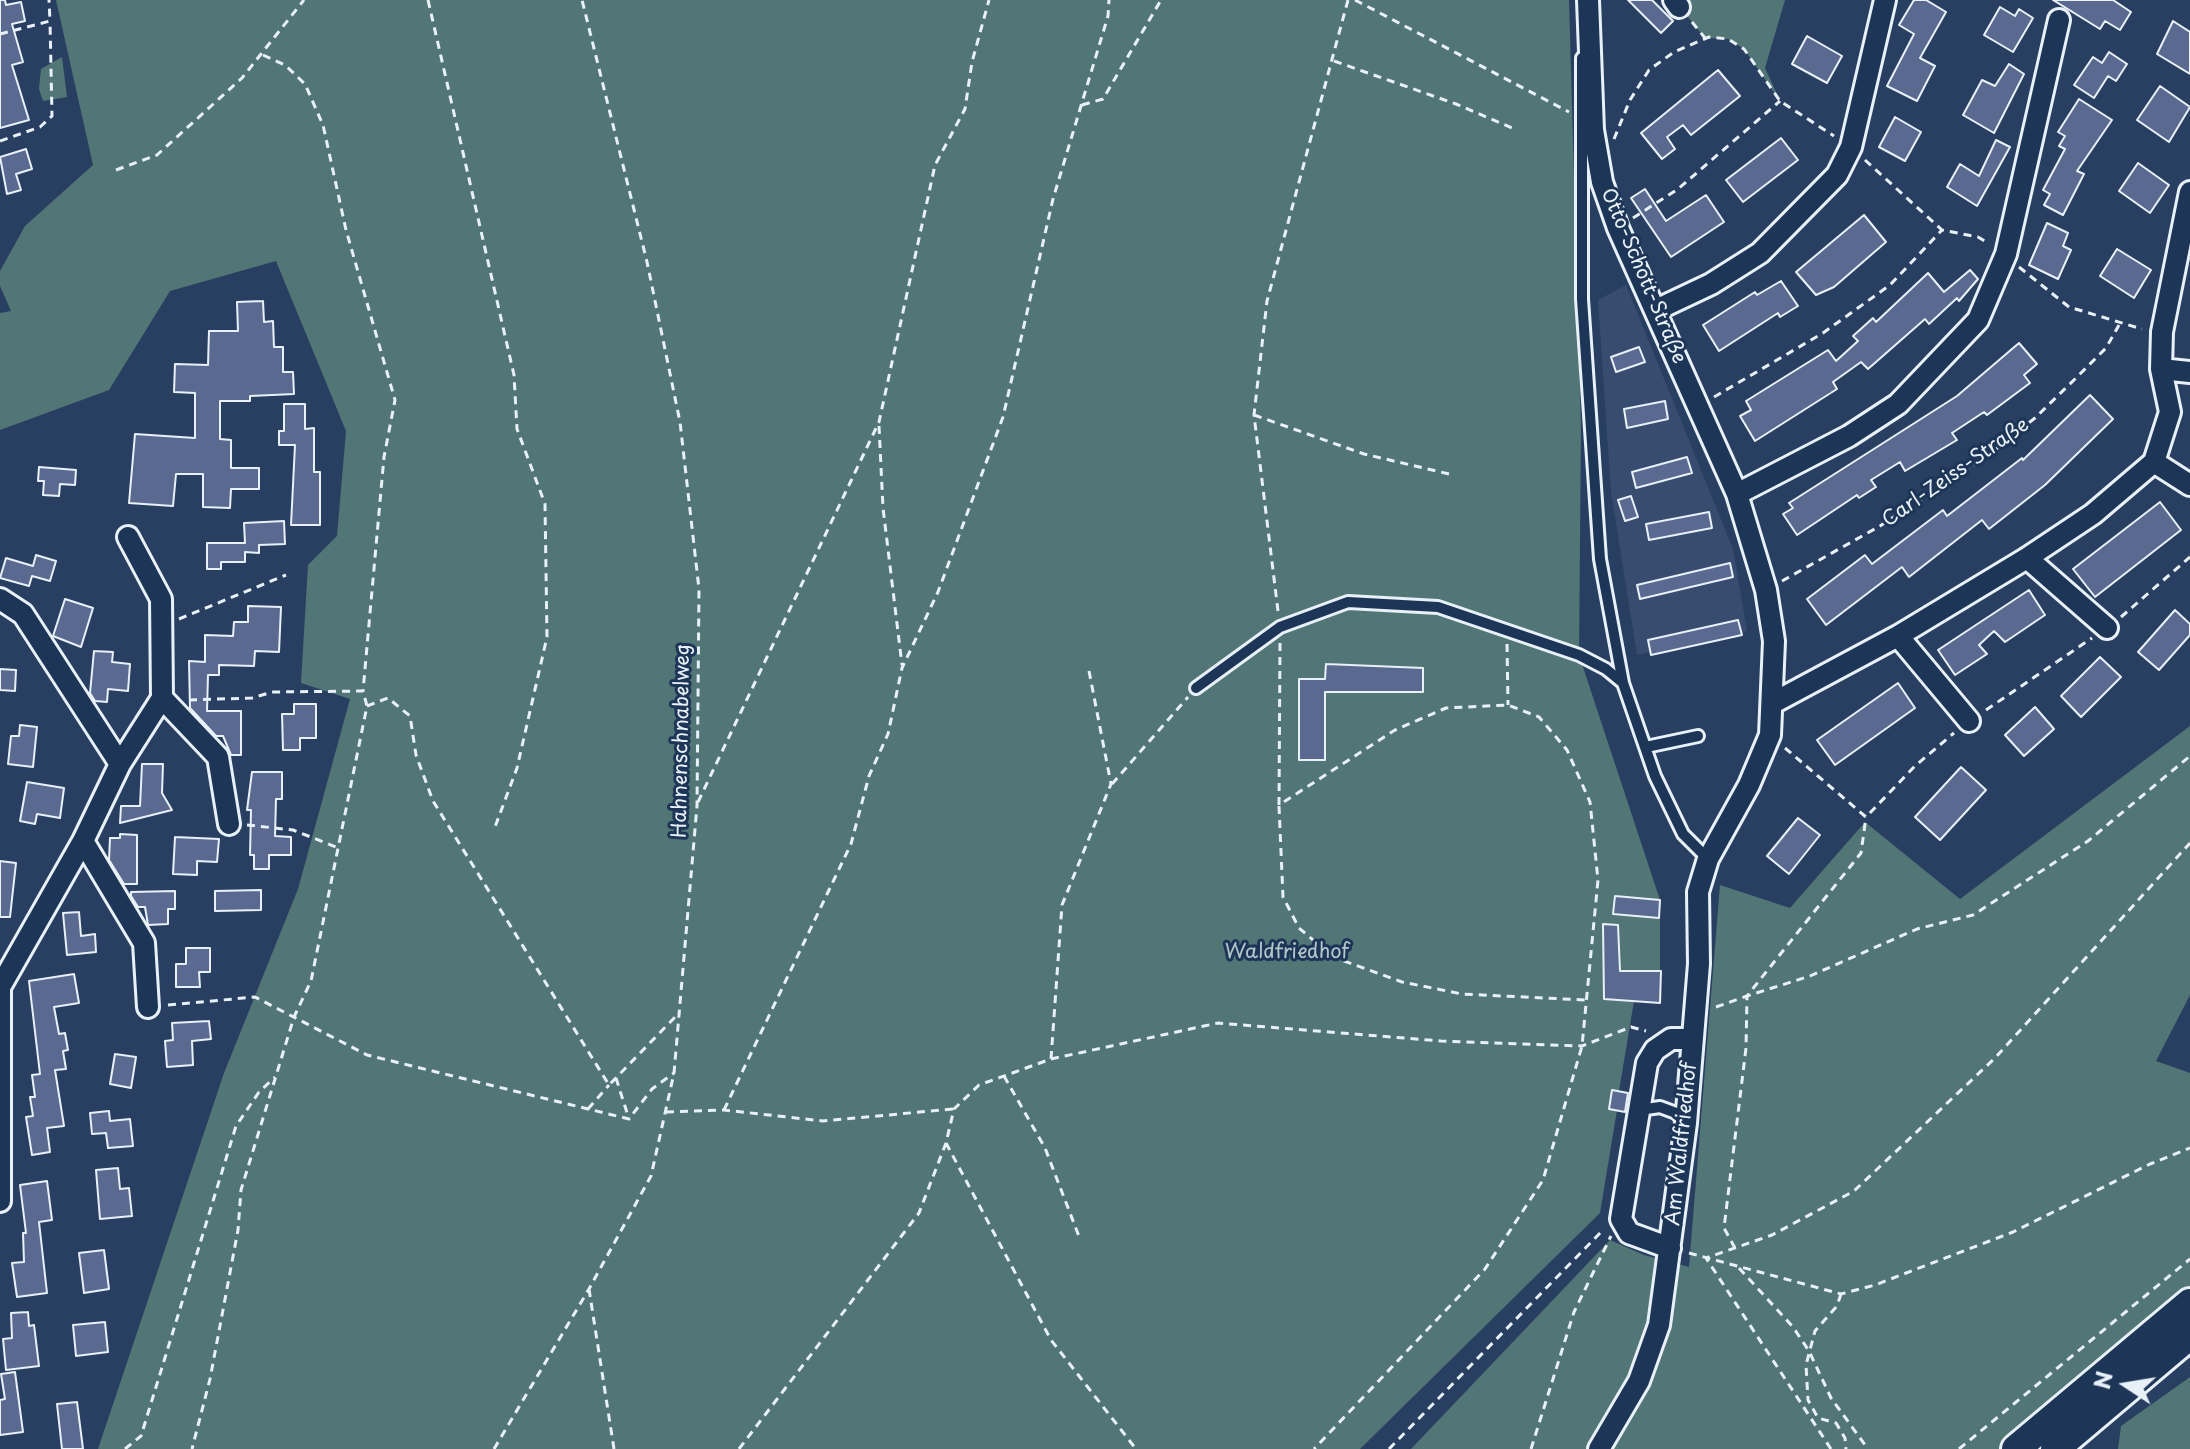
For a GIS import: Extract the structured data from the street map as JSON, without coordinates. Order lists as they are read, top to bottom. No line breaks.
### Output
{"streets":{"street":["Otto-Schott-Straße","Am Waldfriedhof"],"path":["Carl-Zeiss-Straße","Hahnenschnabelweg"]},"parks":["Waldfriedhof"],"north":"left"}
